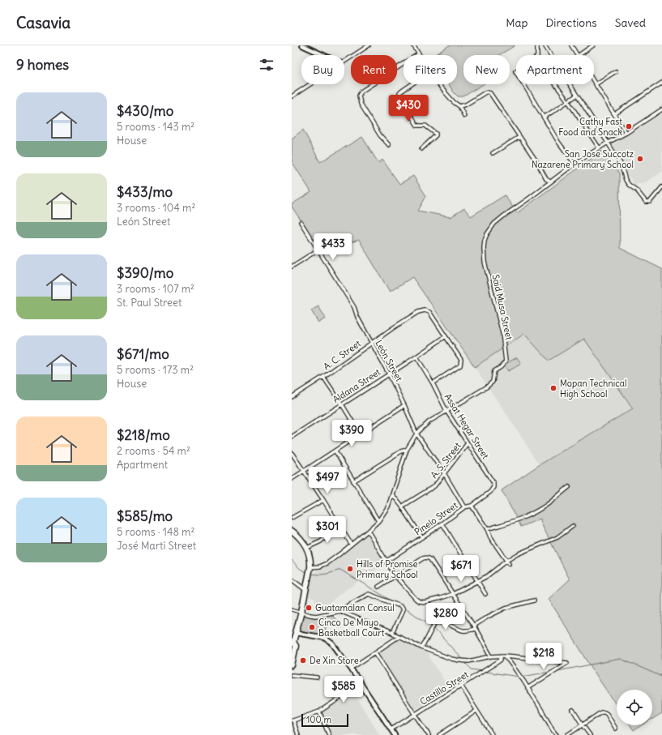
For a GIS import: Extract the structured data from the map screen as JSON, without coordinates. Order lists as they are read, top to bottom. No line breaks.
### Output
{"streets":{"street":["Said Musa Street","A. C. Street","León Street","Aldana Street","Assat Hegar Street","A. S. Street","Pinelo Street","Castillo Street"]},"crossings":[["Said Musa Street","León Street"],["Said Musa Street","Assat Hegar Street"],["A. C. Street","León Street"],["A. C. Street","Aldana Street"],["A. C. Street","Assat Hegar Street"],["León Street","Aldana Street"],["León Street","A. S. Street"],["León Street","Pinelo Street"],["Aldana Street","Assat Hegar Street"],["Assat Hegar Street","A. S. Street"],["Assat Hegar Street","Pinelo Street"]],"places":["Cathy Fast Food and Snack","San Jose Succotz Nazarene Primary School","Mopan Technical High School","Hills of Promise Primary School","Guatamalan Consul","Cinco De Mayo Basketball Court","De Xin Store"],"scale_bar":"100 m","page":{"header":"Casavia","nav":["Map","Directions","Saved"],"heading":"9 homes","chip":["Buy","Rent","Filters","New","Apartment"],"list":[{"name":"$430/mo","note":"5 rooms · 143 m² · House"},{"name":"$433/mo","note":"3 rooms · 104 m² · León Street"},{"name":"$390/mo","note":"3 rooms · 107 m² · St. Paul Street"},{"name":"$671/mo","note":"5 rooms · 173 m² · House"},{"name":"$218/mo","note":"2 rooms · 54 m² · Apartment"},{"name":"$585/mo","note":"5 rooms · 148 m² · José Martí Street"}],"price":["$430","$433","$390","$497","$301","$671","$280","$218","$585"],"scale":"100 m"}}
